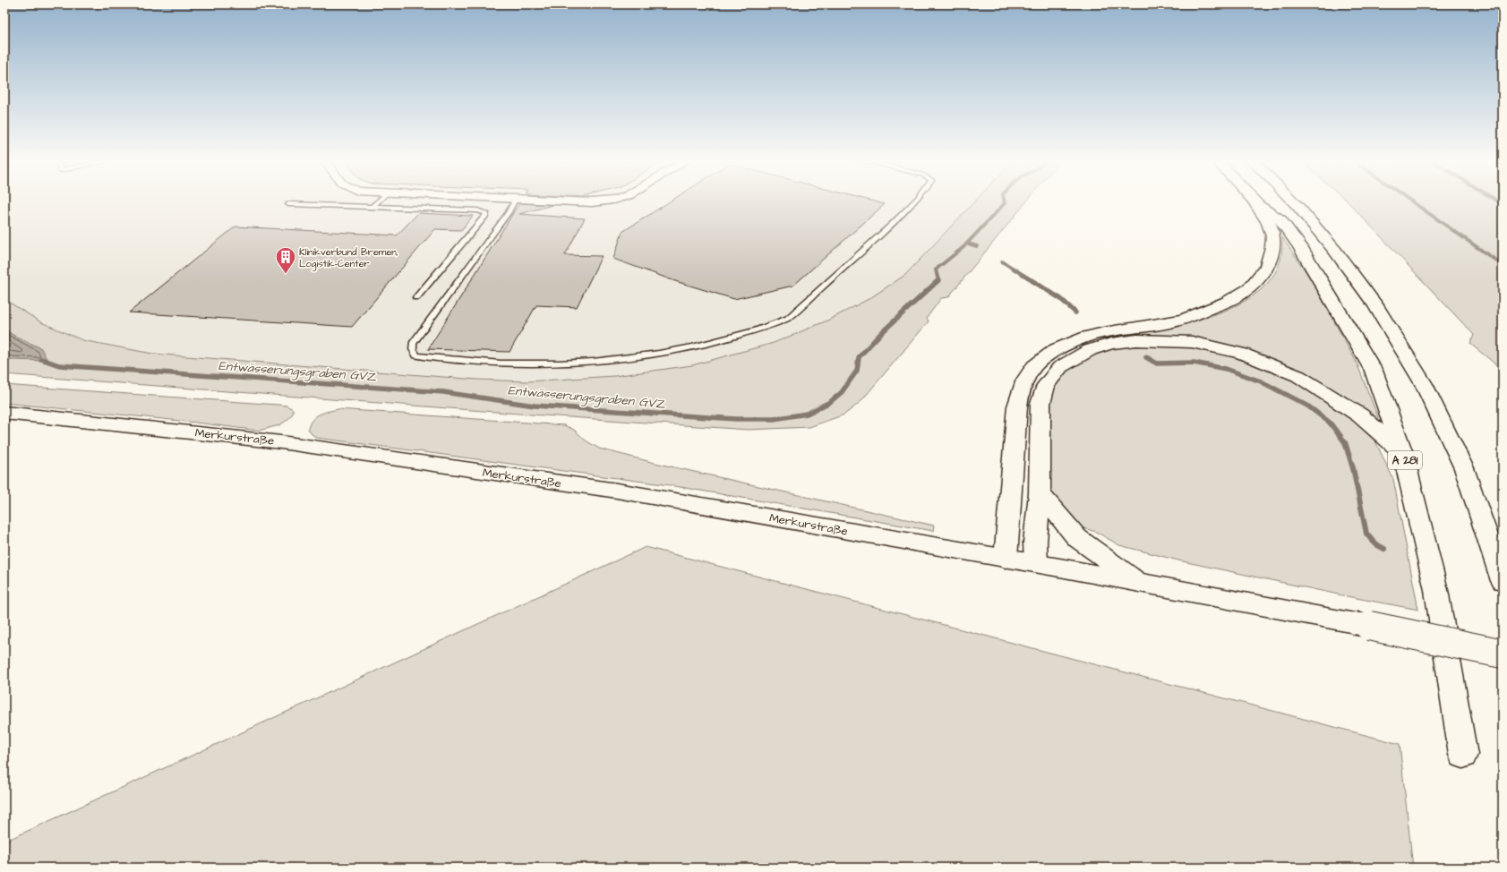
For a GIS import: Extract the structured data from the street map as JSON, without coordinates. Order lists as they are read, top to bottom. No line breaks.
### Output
{"streets":{"main road":["Merkurstraße","A 281"]},"water":["Entwässerungsgraben GVZ"],"places":{"building":["Klinikverbund Bremen, Logistik-Center"]}}
